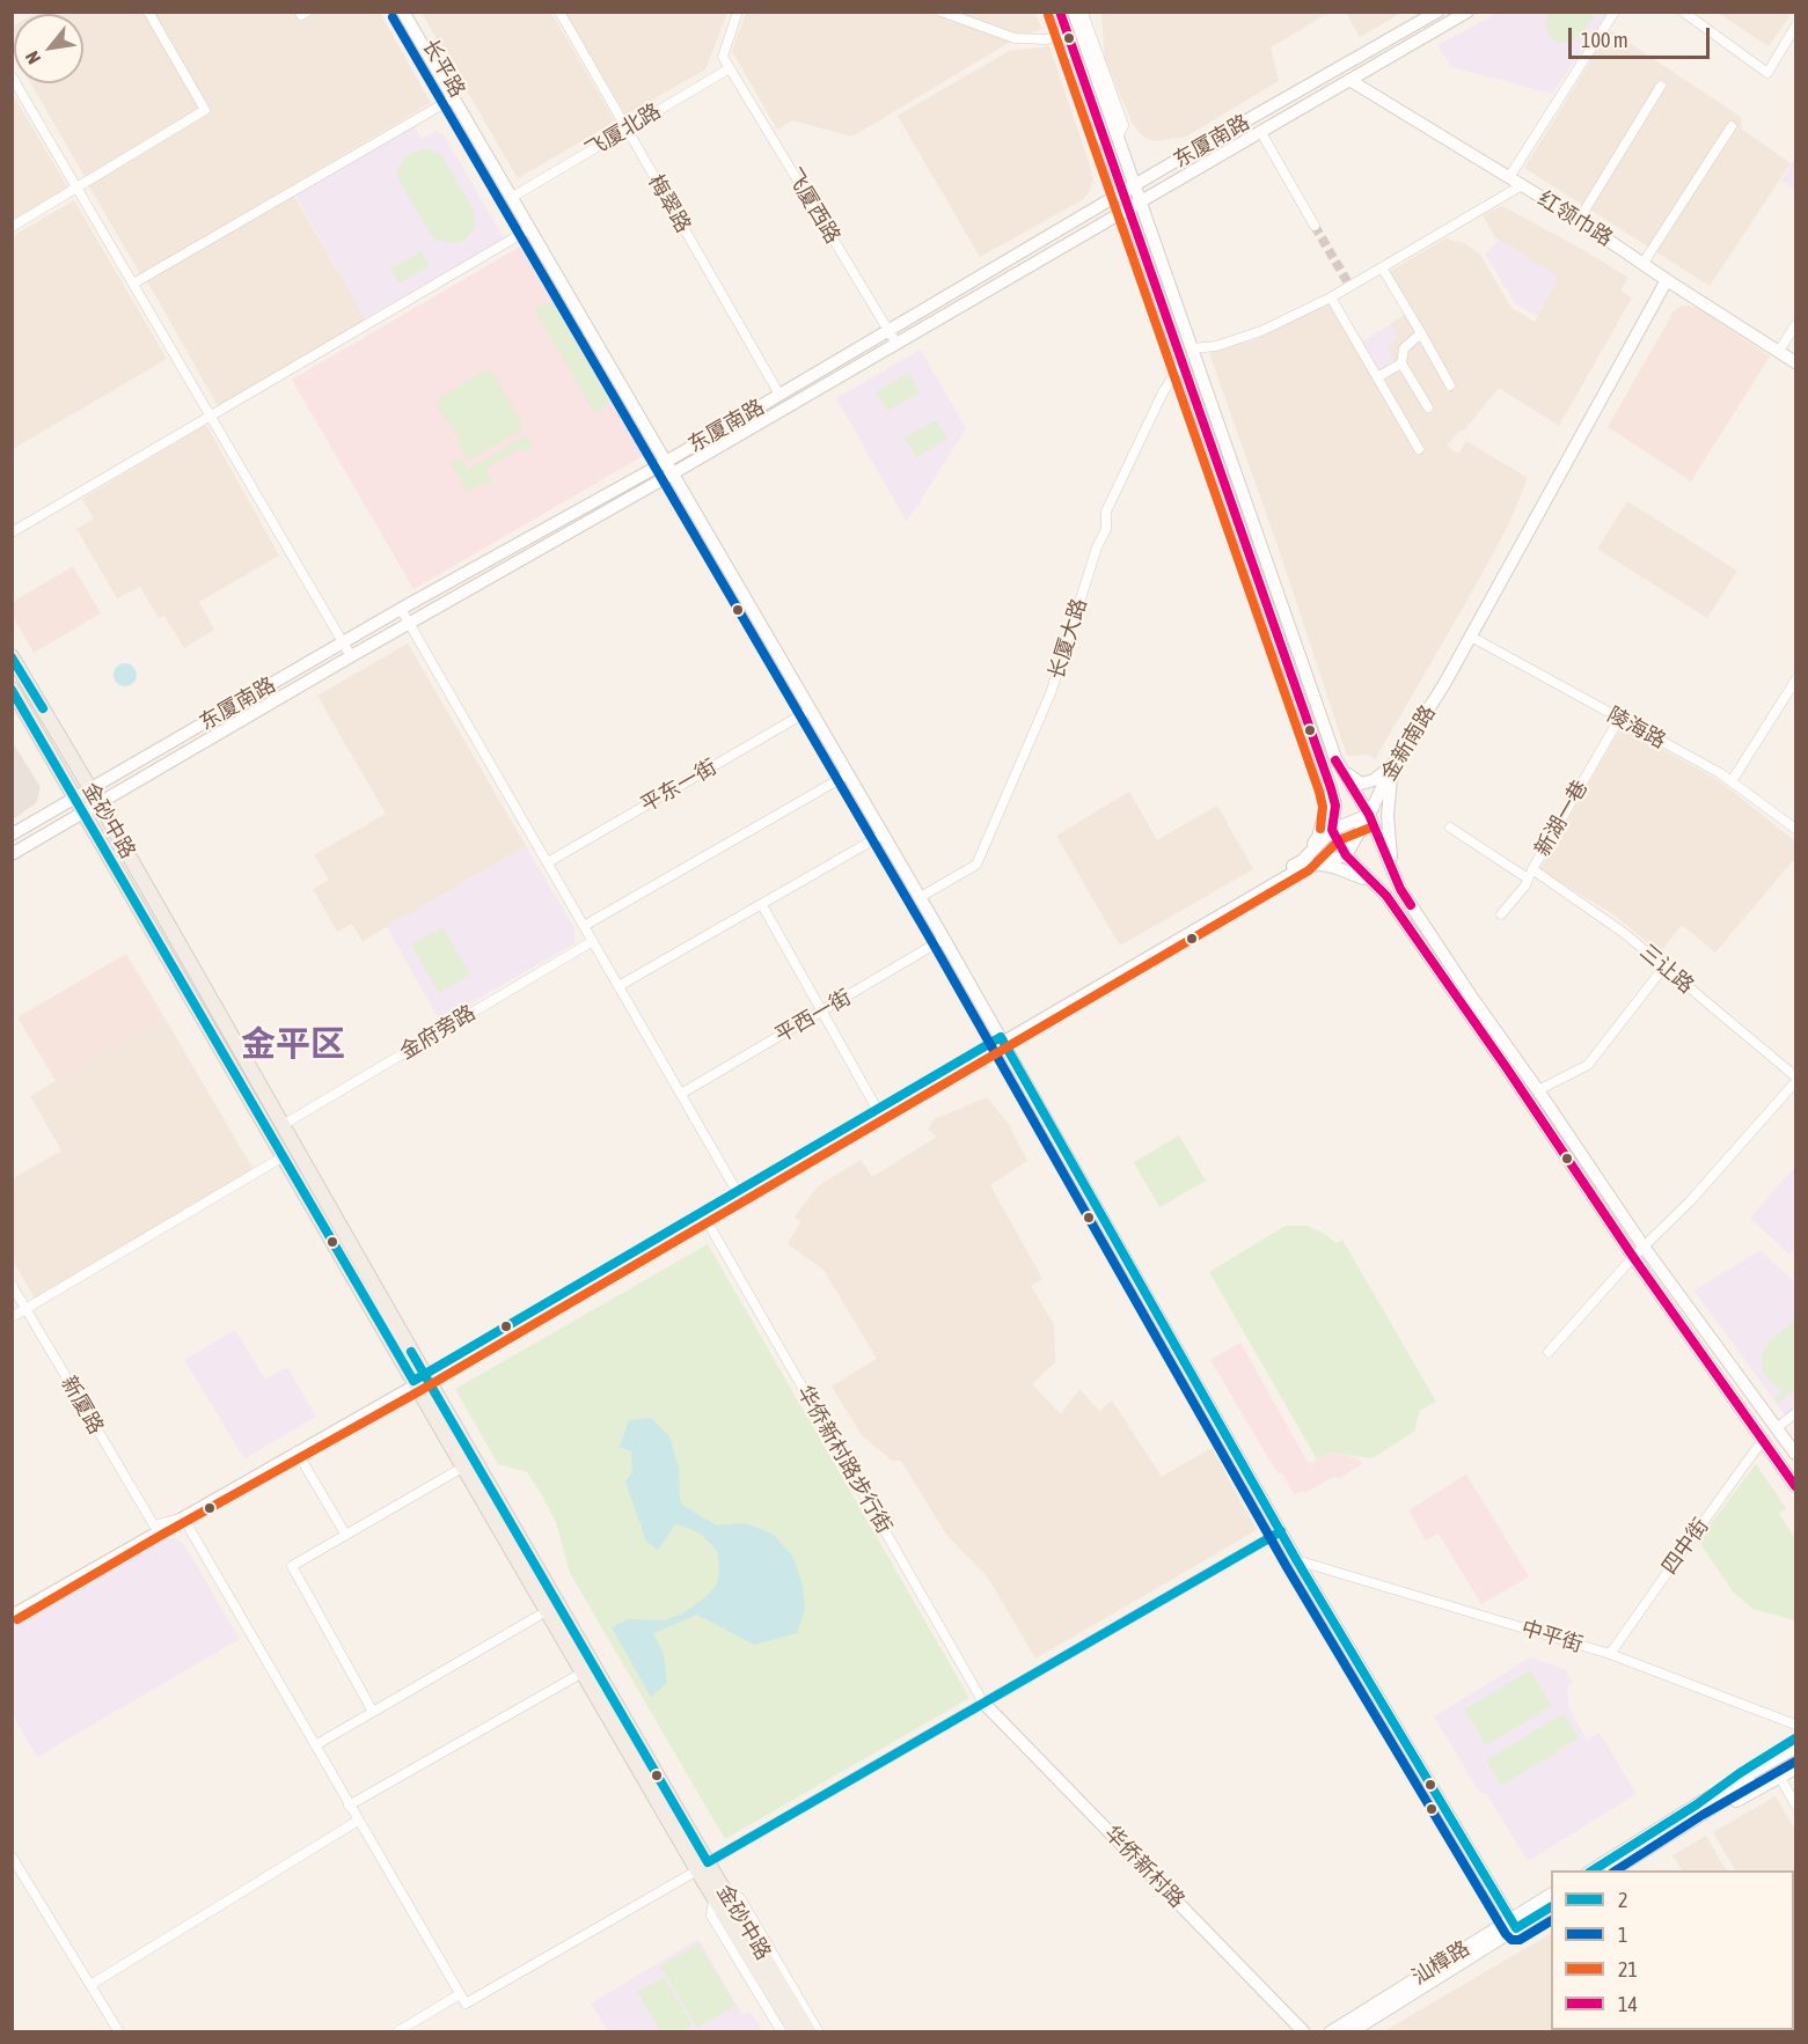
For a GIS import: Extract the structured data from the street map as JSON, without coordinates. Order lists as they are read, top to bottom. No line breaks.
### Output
{"streets":{"main road":["金砂中路"],"street":["长平路","飞厦北路","东厦南路","梅翠路","飞厦西路","红领巾路","长厦大路","陵海路","金新南路","平东一街","新湖一巷","三让路","平西一街","金府旁路","新厦路","华侨新村路步行街","四中街","中平街","华侨新村路","汕樟路"]},"crossings":[["长平路","飞厦北路"],["长平路","东厦南路"],["长平路","长厦大路"],["长平路","平东一街"],["长平路","平西一街"],["长平路","中平街"],["长平路","汕樟路"],["飞厦北路","梅翠路"],["飞厦北路","飞厦西路"],["东厦南路","梅翠路"],["东厦南路","飞厦西路"],["东厦南路","红领巾路"],["东厦南路","金砂中路"],["红领巾路","金新南路"],["陵海路","金新南路"],["陵海路","新湖一巷"],["新湖一巷","三让路"],["金砂中路","金府旁路"],["华侨新村路步行街","华侨新村路"],["四中街","中平街"]],"districts":["金平区"],"lines":["transit line 14","transit line 21","transit line 1","transit line 2"],"legend":["2","1","21","14"],"scale_bar":"100 m","north":"bottom left"}
